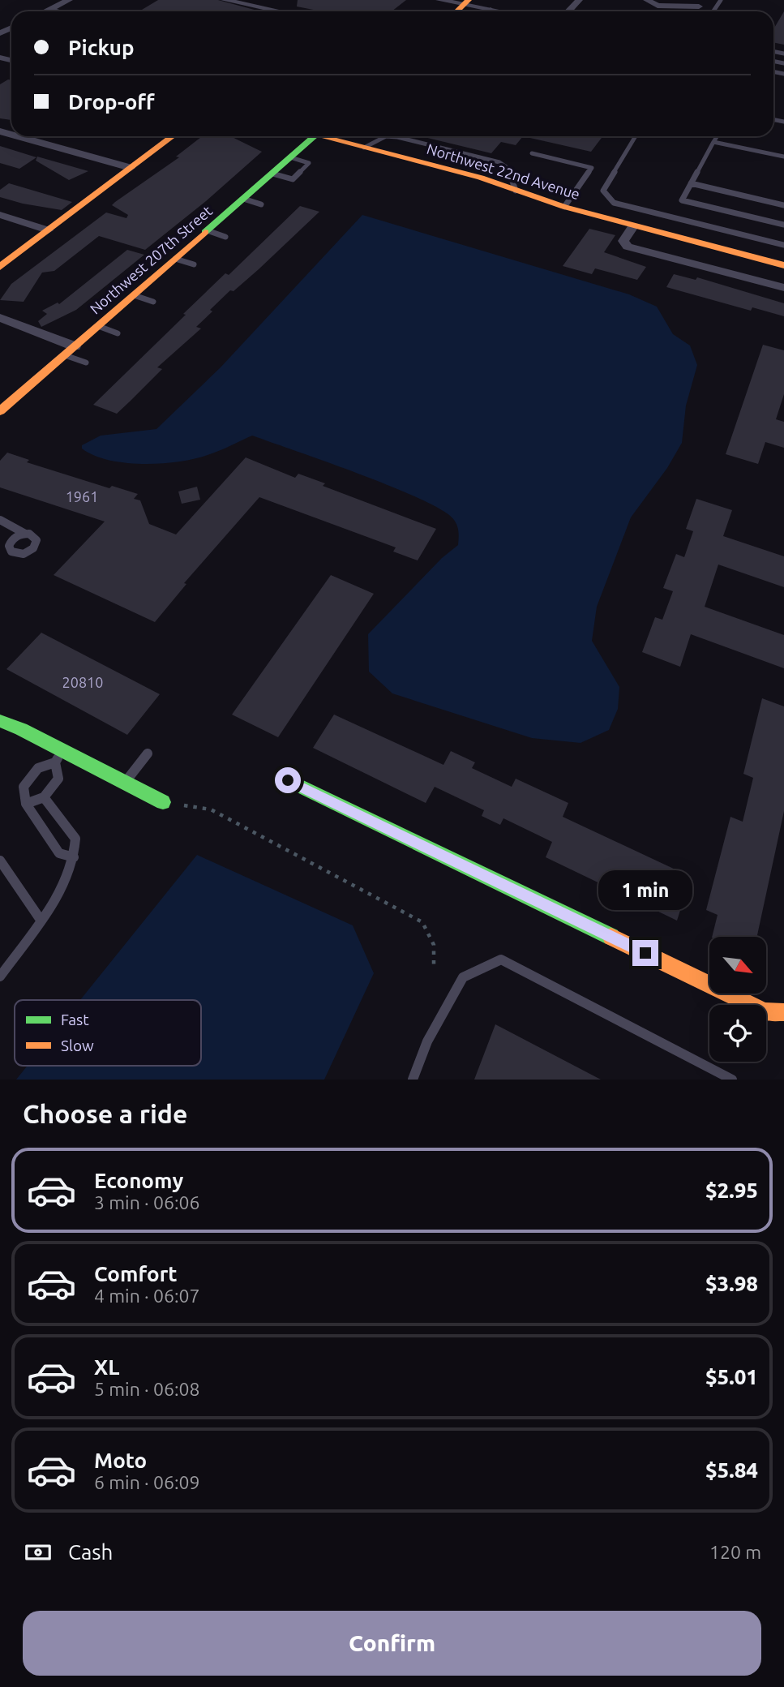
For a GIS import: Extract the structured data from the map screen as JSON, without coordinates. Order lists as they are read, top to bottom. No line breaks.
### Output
{"streets":{"street":["Northwest 22nd Avenue","Northwest 207th Street"]},"house_numbers":["1961","20810"],"legend":["Fast","Slow"],"north":"bottom right","page":{"banner":["Pickup","Drop-off"],"bubble":"1 min","heading":"Choose a ride","list":[{"name":"Economy","note":"3 min · 06:06","value":"$2.95"},{"name":"Comfort","note":"4 min · 06:07","value":"$3.98"},{"name":"XL","note":"5 min · 06:08","value":"$5.01"},{"name":"Moto","note":"6 min · 06:09","value":"$5.84"}],"pay":["Cash","120 m"],"buttons":"Confirm"}}
